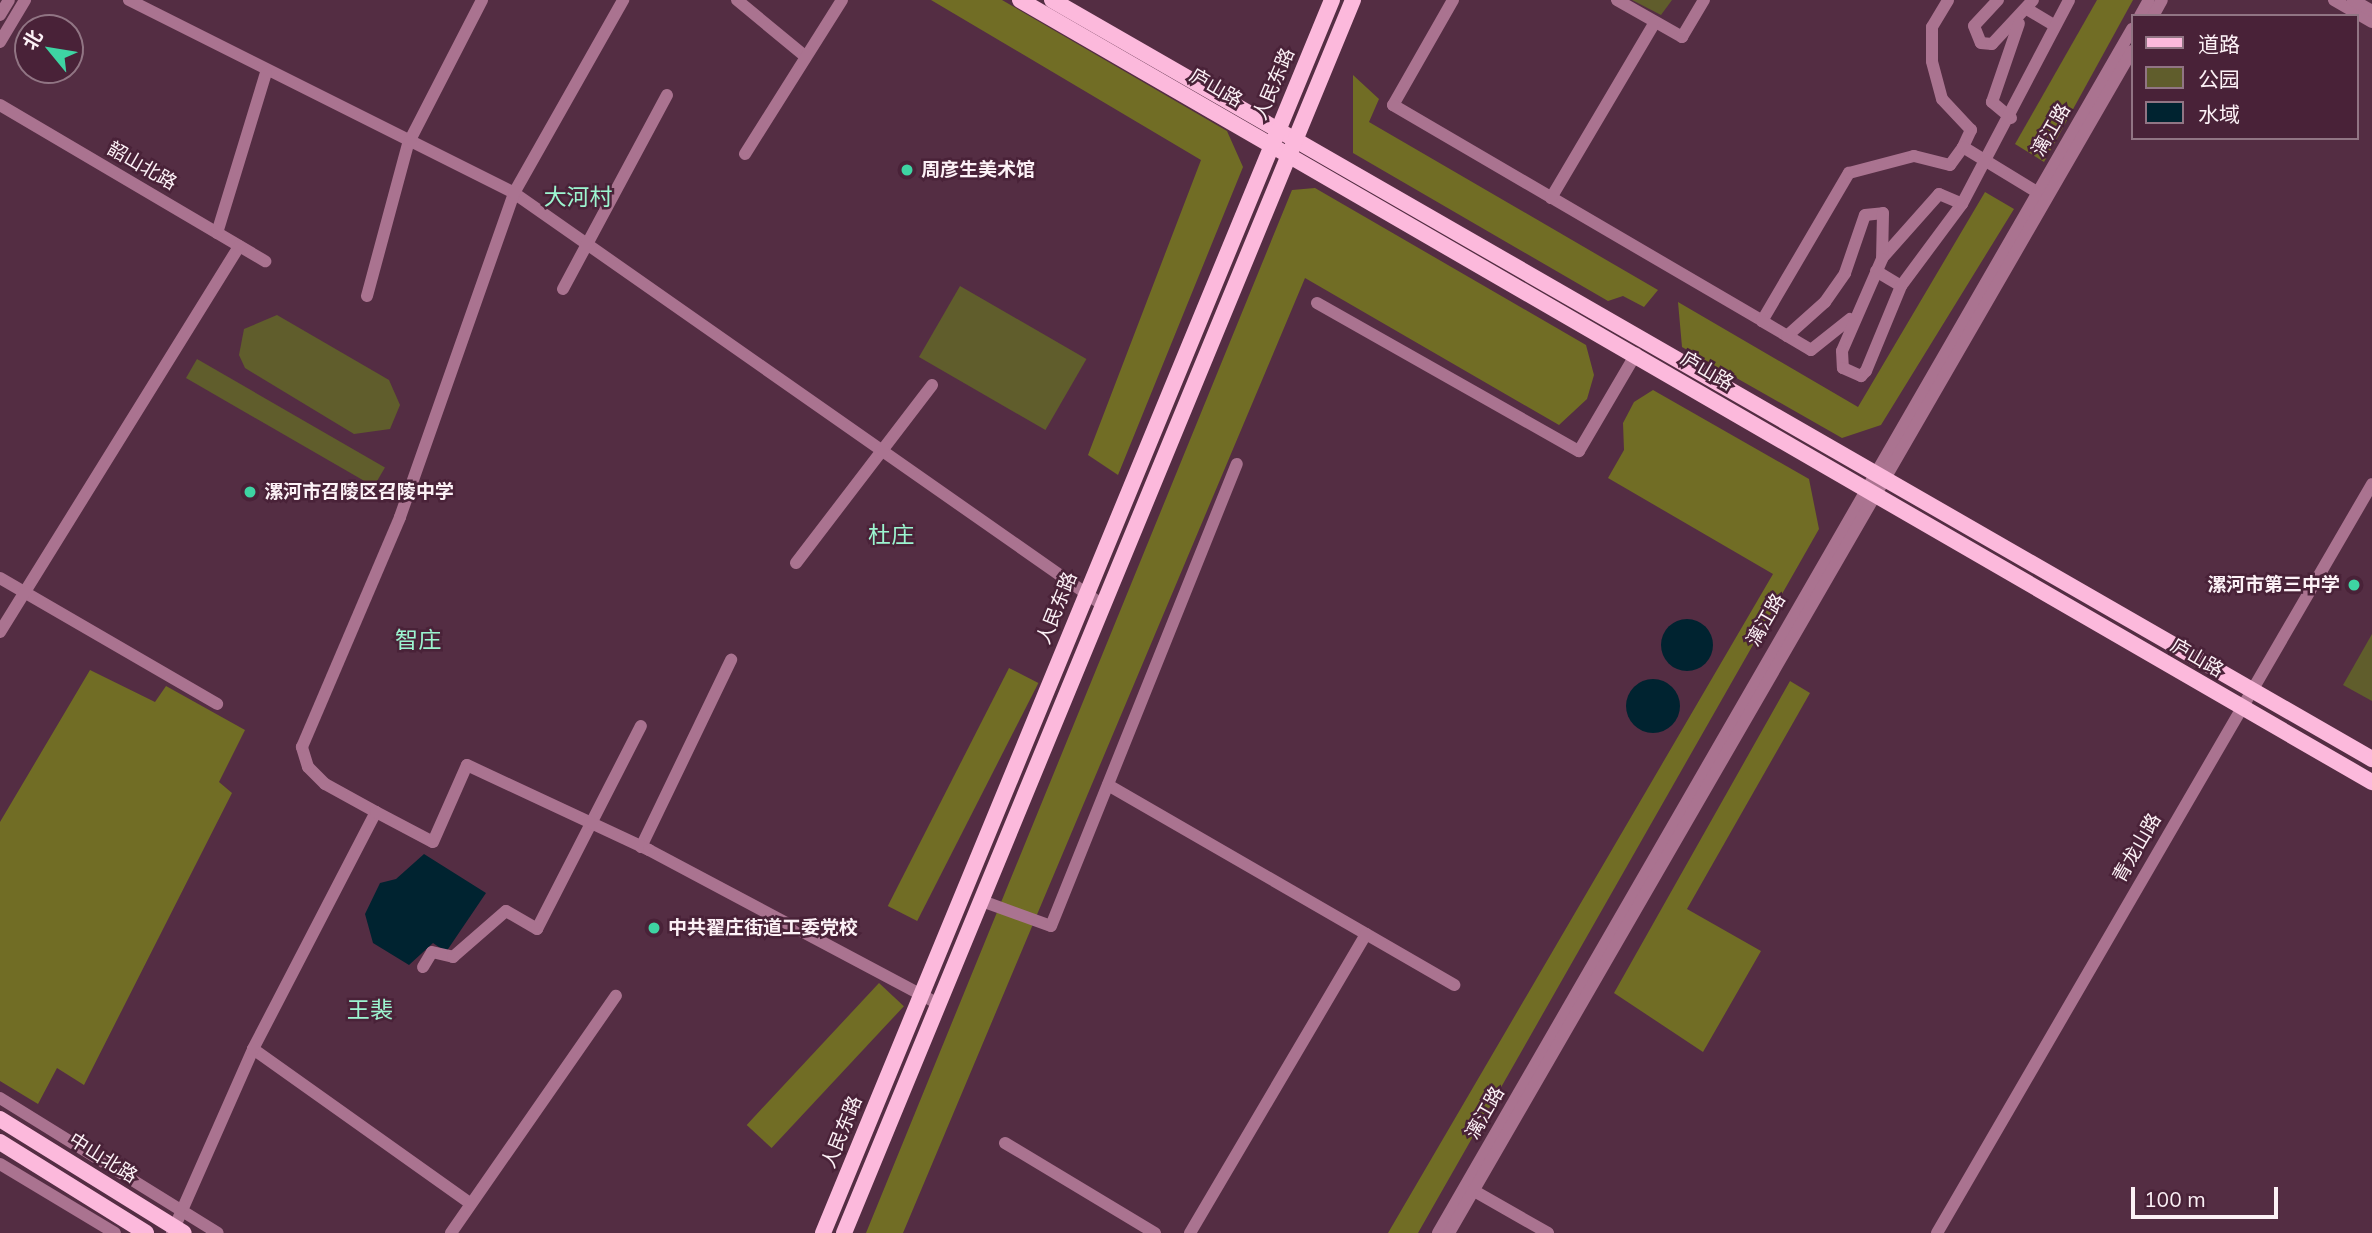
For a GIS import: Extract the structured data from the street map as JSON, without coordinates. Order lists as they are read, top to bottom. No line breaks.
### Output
{"streets":{"main road":["人民东路","庐山路","中山北路"],"street":["漓江路","韶山北路","青龙山路"]},"crossings":[["人民东路","庐山路"],["庐山路","漓江路"],["庐山路","青龙山路"]],"districts":["大河村","杜庄","智庄","王裴"],"places":["周彦生美术馆","漯河市召陵区召陵中学","漯河市第三中学","中共翟庄街道工委党校"],"legend":["道路","公园","水域"],"scale_bar":"100 m","north":"top left"}
